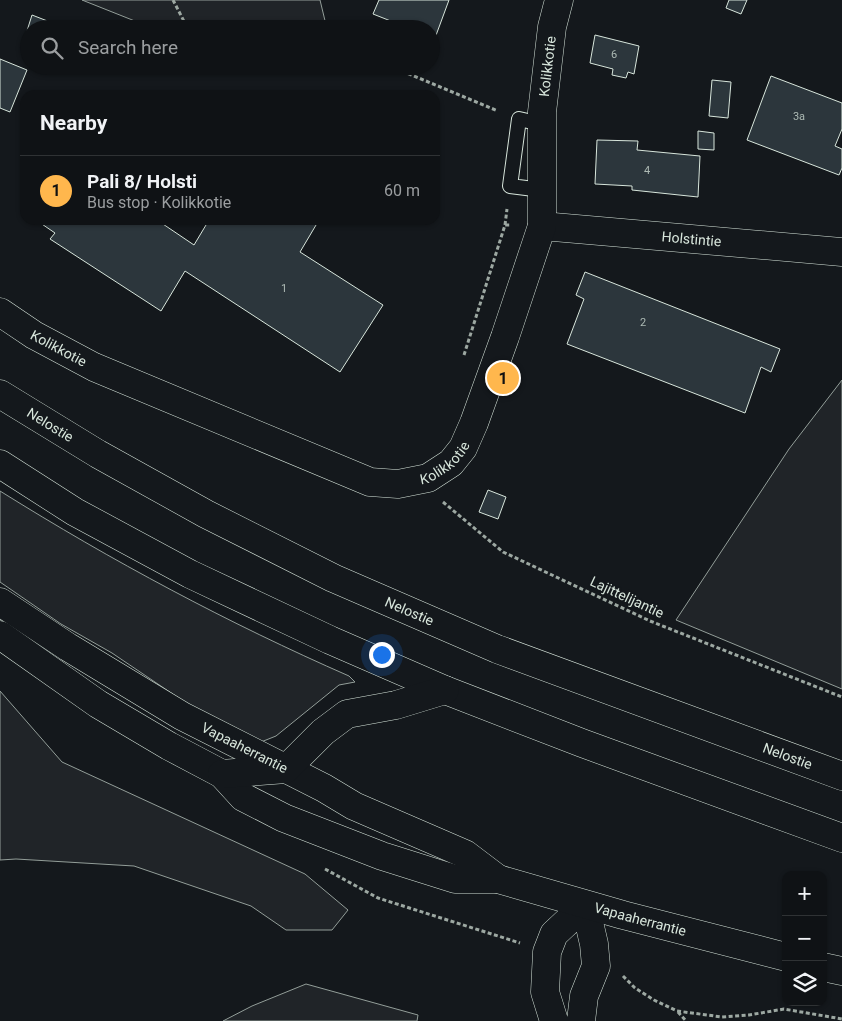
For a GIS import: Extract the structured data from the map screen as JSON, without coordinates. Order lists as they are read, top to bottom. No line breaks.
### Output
{"streets":{"main road":["Kolikkotie","Holstintie","Nelostie","Vapaaherrantie"],"path":["Lajittelijantie"]},"crossings":[["Kolikkotie","Holstintie"],["Kolikkotie","Lajittelijantie"]],"house_numbers":["6","3a","4","1","2"],"page":{"search":"Search here","heading":"Nearby","list":[{"mark":"1","name":"Pali 8/ Holsti","note":"Bus stop · Kolikkotie","value":"60 m"}],"pins":"1","map_buttons":["+","−"]}}
